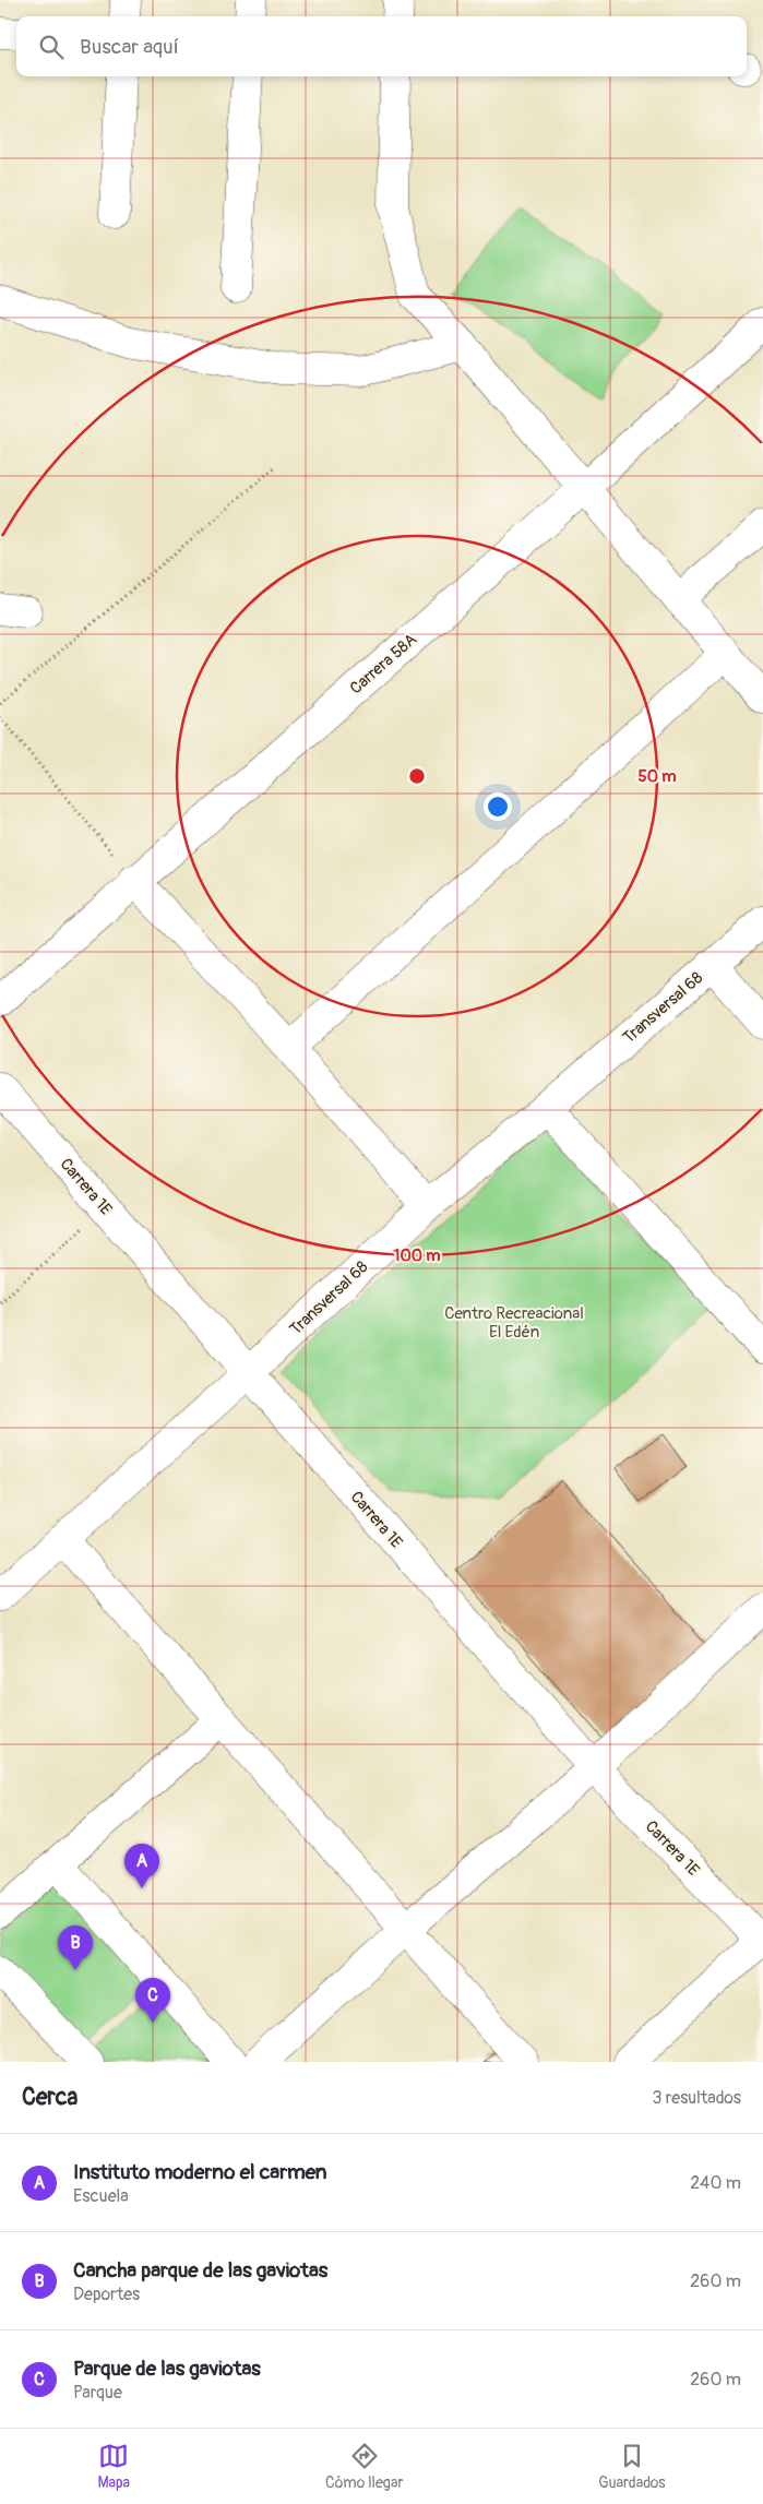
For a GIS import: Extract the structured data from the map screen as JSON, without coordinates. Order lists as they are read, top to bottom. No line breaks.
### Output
{"streets":{"street":["Carrera 58A","Transversal 68","Carrera 1E"]},"crossings":[["Transversal 68","Carrera 1E"]],"parks":["Centro Recreacional El Edén"],"page":{"search":"Buscar aquí","pins":["A","B","C"],"heading":["Cerca","3 resultados"],"list":[{"mark":"A","name":"Instituto moderno el carmen","note":"Escuela","value":"240 m"},{"mark":"B","name":"Cancha parque de las gaviotas","note":"Deportes","value":"260 m"},{"mark":"C","name":"Parque de las gaviotas","note":"Parque","value":"260 m"}],"nav":["Mapa","Cómo llegar","Guardados"]},"rings":["50 m","100 m"]}
